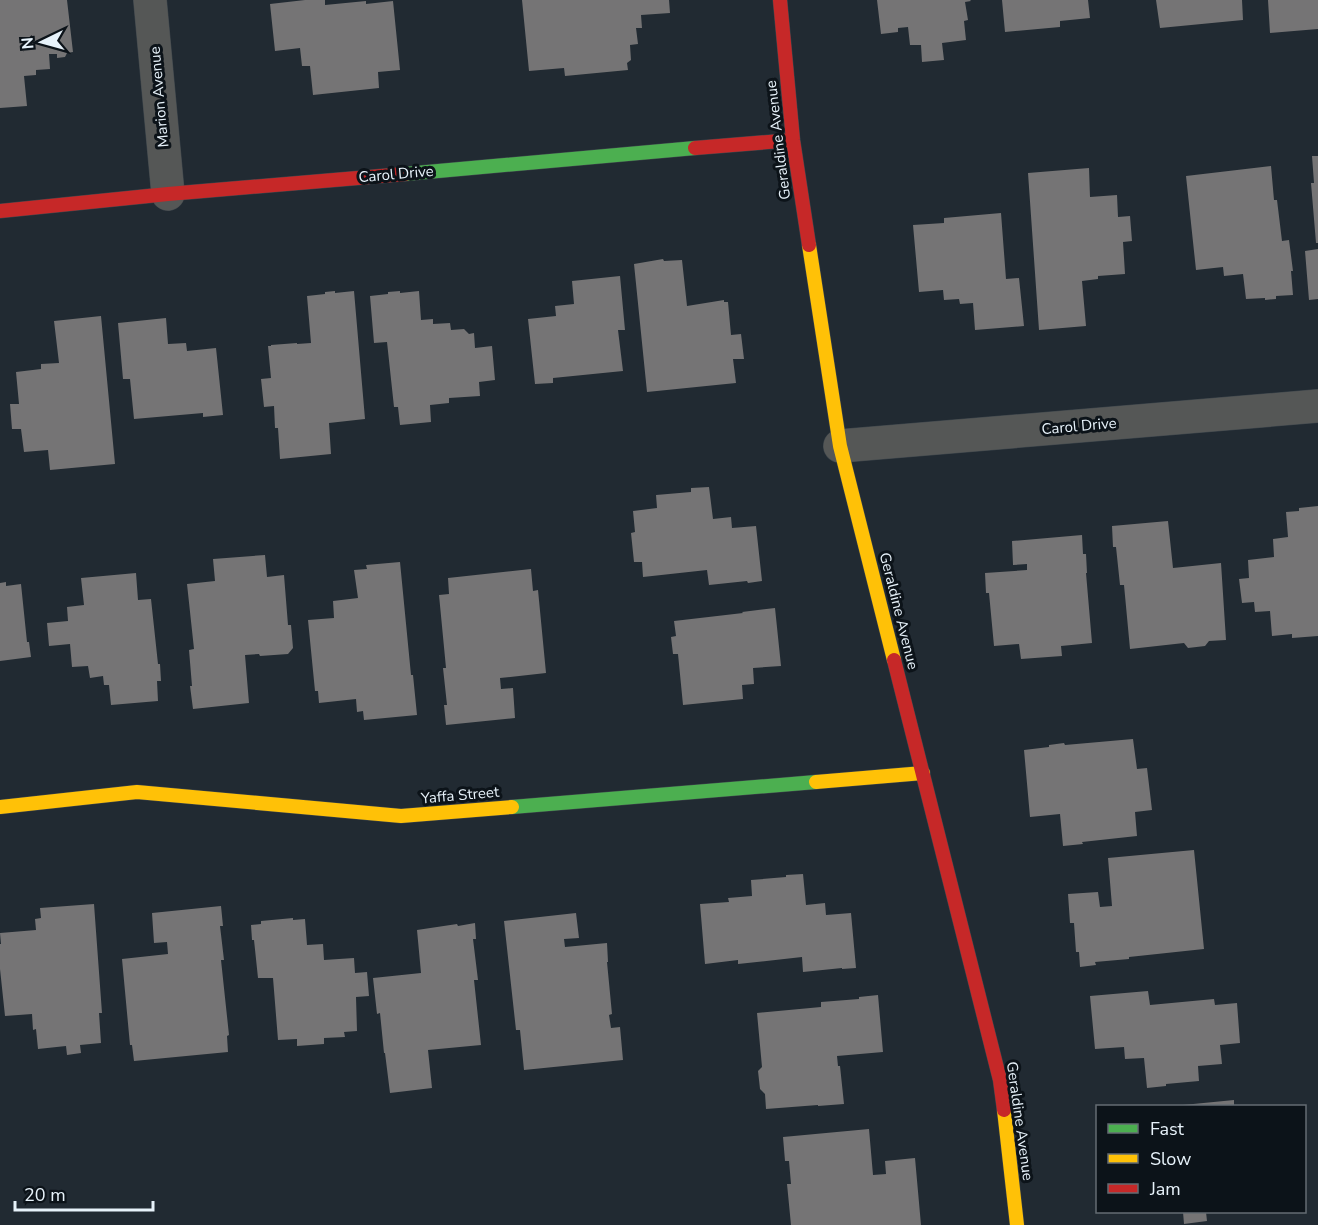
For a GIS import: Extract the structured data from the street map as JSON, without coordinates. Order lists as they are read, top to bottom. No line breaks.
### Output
{"streets":{"street":["Marion Avenue","Geraldine Avenue","Carol Drive","Yaffa Street"]},"crossings":[["Marion Avenue","Carol Drive"],["Geraldine Avenue","Carol Drive"],["Geraldine Avenue","Yaffa Street"]],"legend":["Fast","Slow","Jam"],"scale_bar":"20 m","north":"left"}
